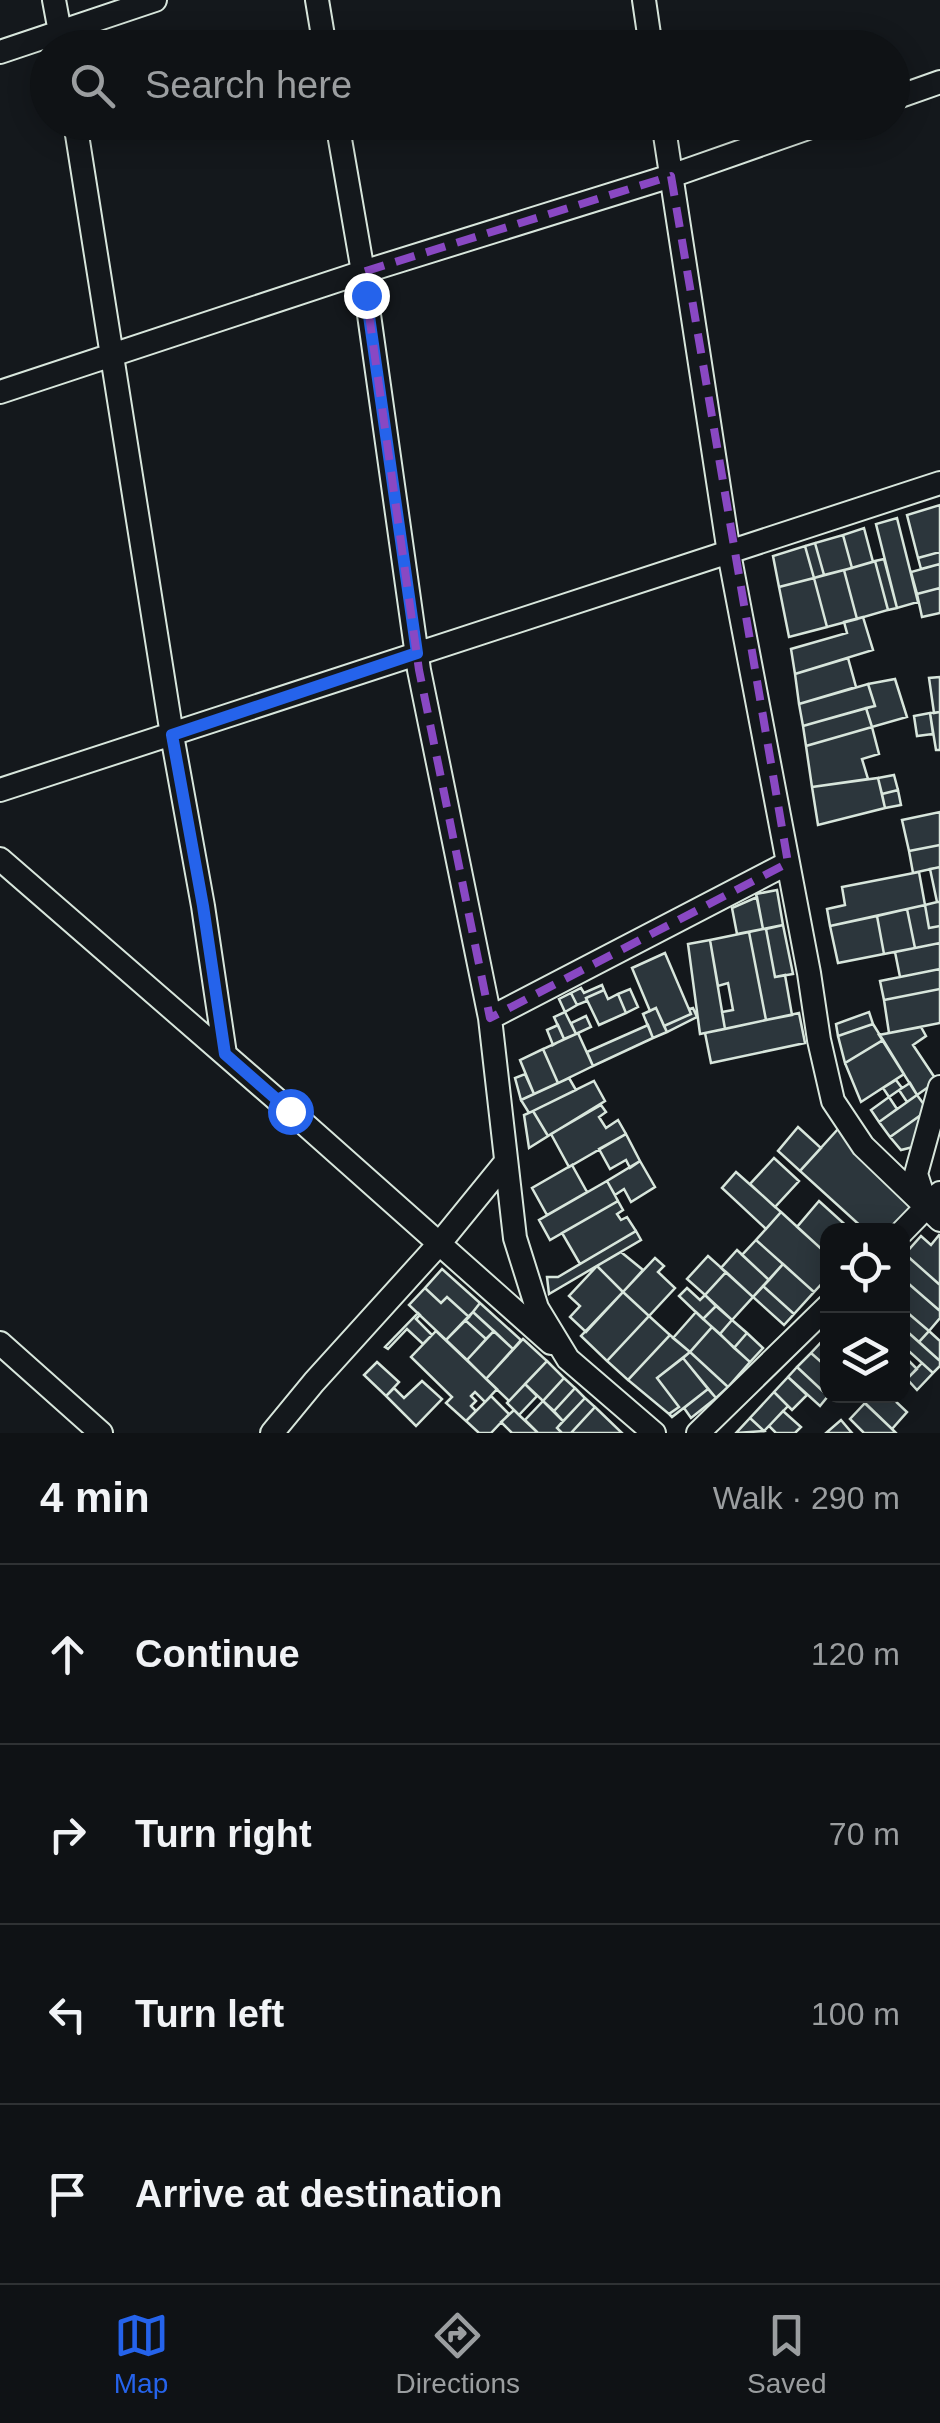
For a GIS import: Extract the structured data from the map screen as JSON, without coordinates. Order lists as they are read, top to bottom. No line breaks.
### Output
{"page":{"search":"Search here","heading":["4 min","Walk · 290 m"],"list":[["Continue","120 m"],["Turn right","70 m"],["Turn left","100 m"],"Arrive at destination"],"nav":["Map","Directions","Saved"]}}
